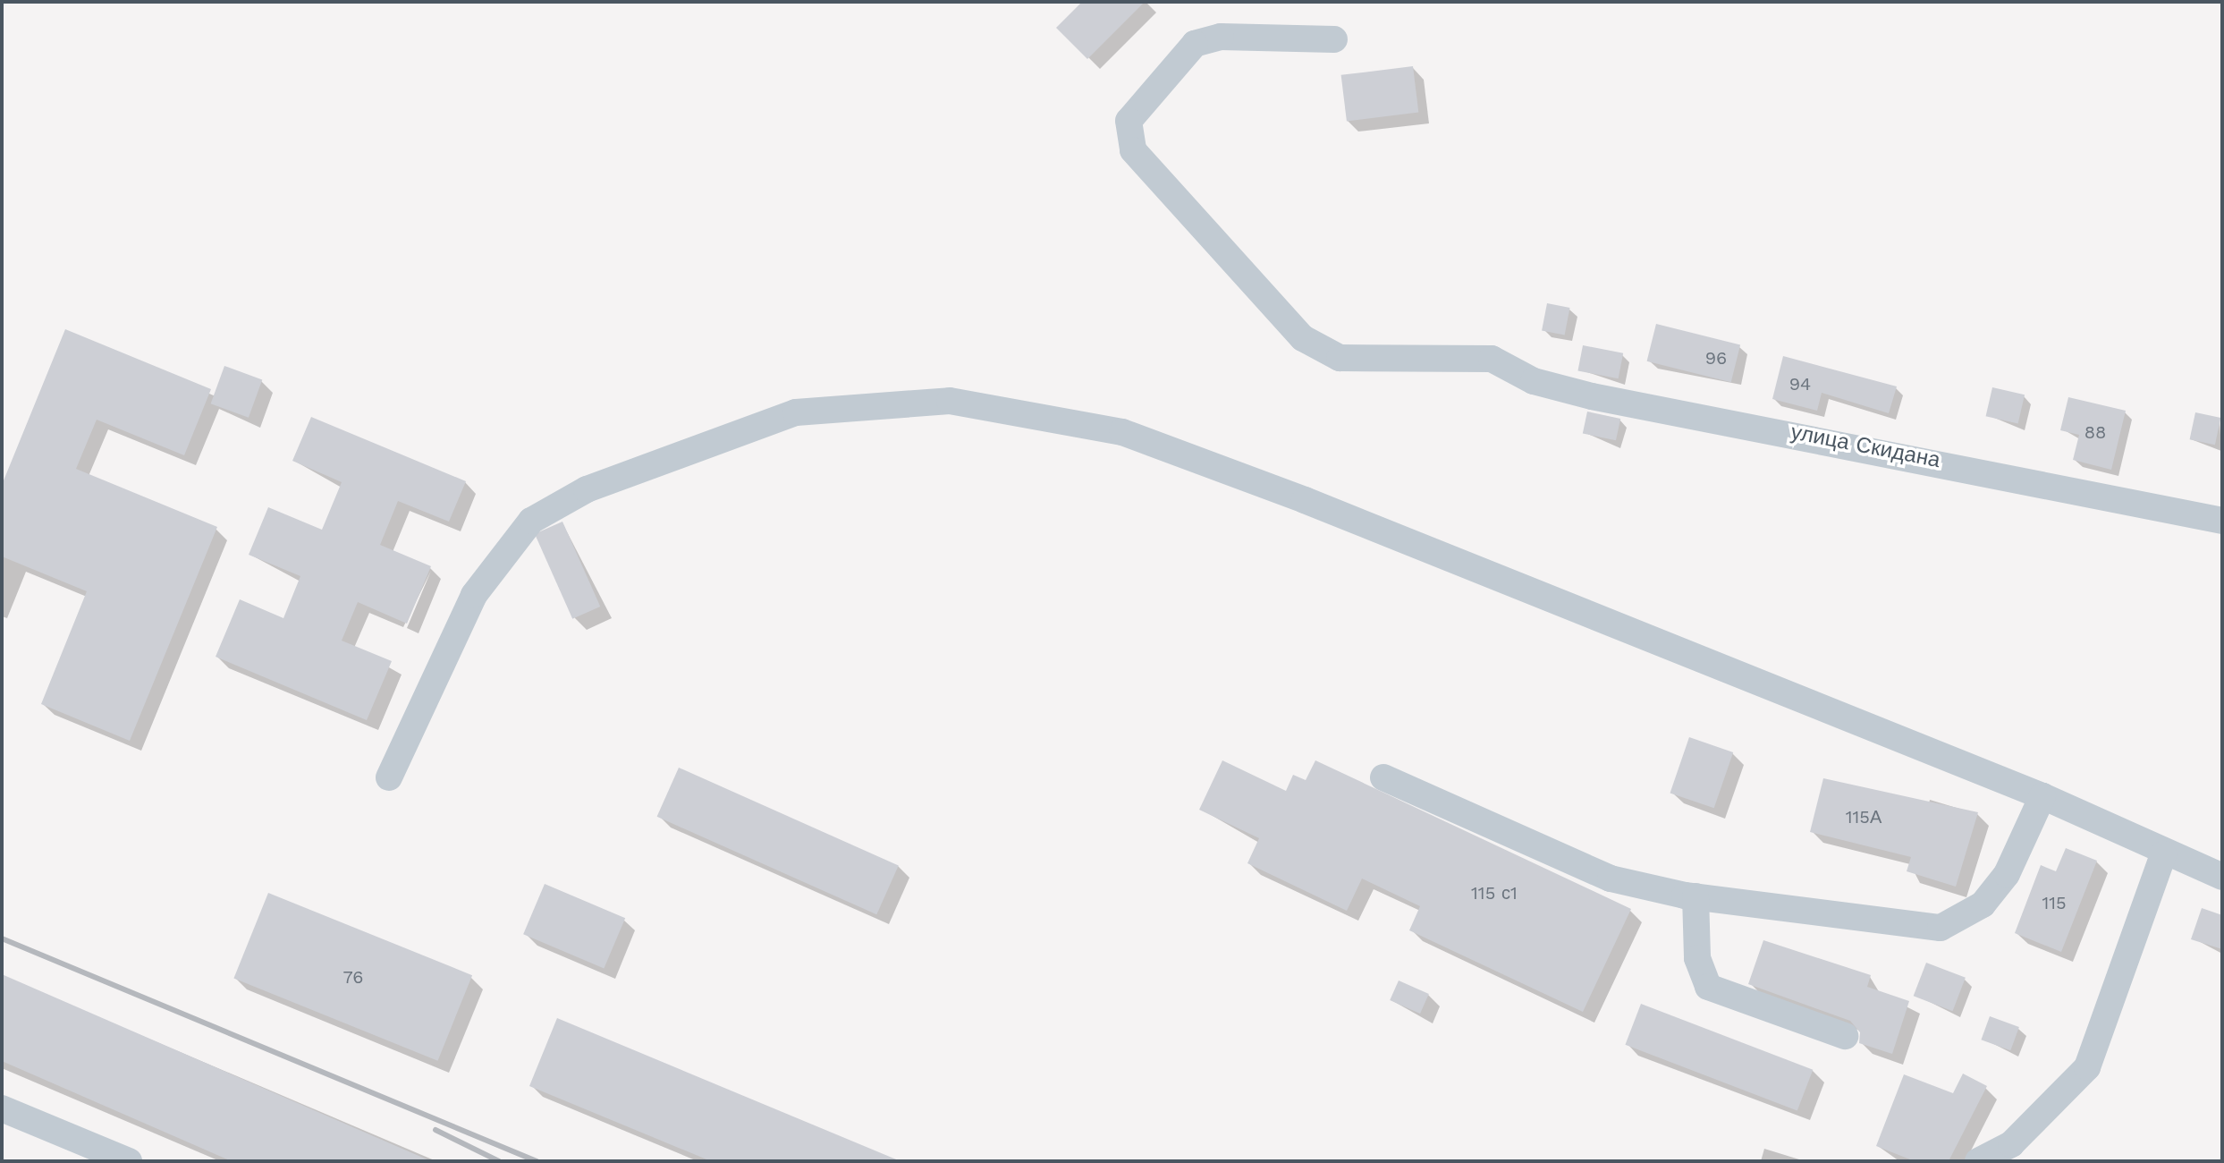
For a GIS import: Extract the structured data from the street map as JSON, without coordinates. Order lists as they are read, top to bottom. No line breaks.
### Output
{"streets":{"lane":["улица Скидана"]},"house_numbers":["96","94","88","115А","115 с1","115","76"]}
